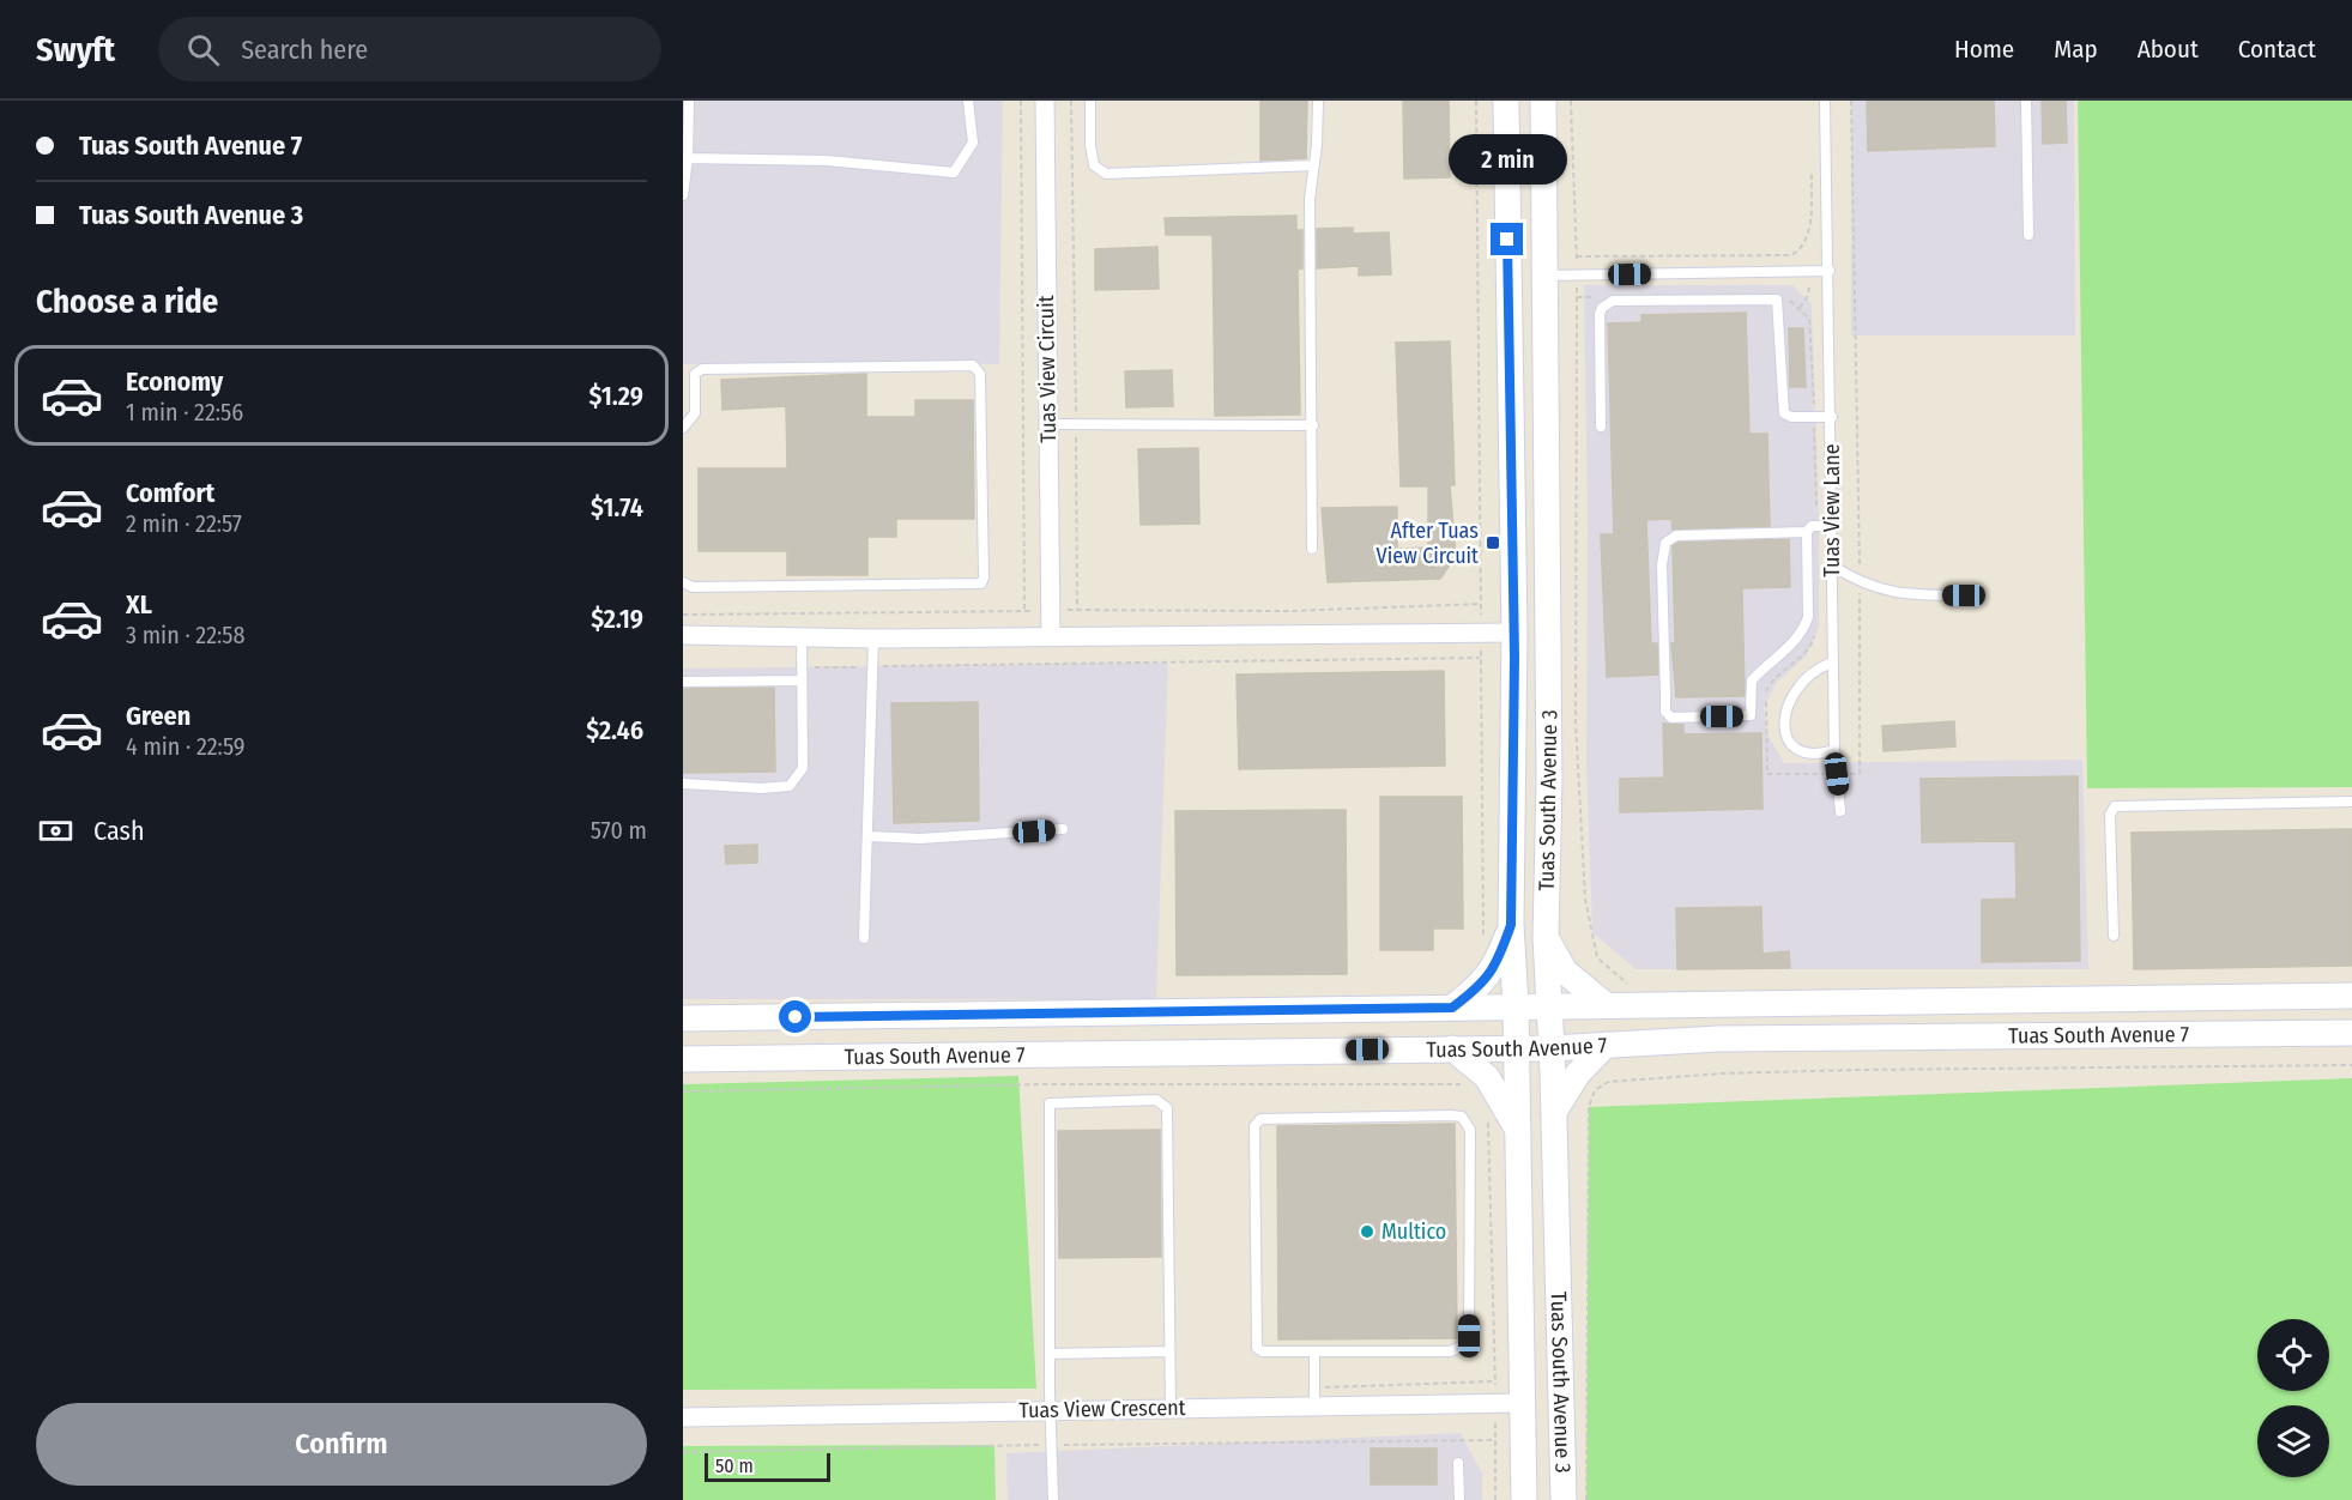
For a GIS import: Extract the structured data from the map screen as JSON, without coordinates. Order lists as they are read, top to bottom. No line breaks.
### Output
{"streets":{"street":["Tuas View Circuit","Tuas South Avenue 3","Tuas South Avenue 7","Tuas View Crescent"],"lane":["Tuas View Lane"]},"crossings":[["Tuas South Avenue 3","Tuas South Avenue 7"],["Tuas South Avenue 3","Tuas View Crescent"]],"places":{"transit":["After Tuas View Circuit"],"other":["Multico"]},"scale_bar":"50 m","page":{"header":"Swyft","search":"Search here","nav":["Home","Map","About","Contact"],"banner":["Tuas South Avenue 7","Tuas South Avenue 3"],"bubble":"2 min","heading":"Choose a ride","list":[{"name":"Economy","note":"1 min · 22:56","value":"$1.29"},{"name":"Comfort","note":"2 min · 22:57","value":"$1.74"},{"name":"XL","note":"3 min · 22:58","value":"$2.19"},{"name":"Green","note":"4 min · 22:59","value":"$2.46"}],"pay":["Cash","570 m"],"buttons":"Confirm","scale":"50 m"}}
